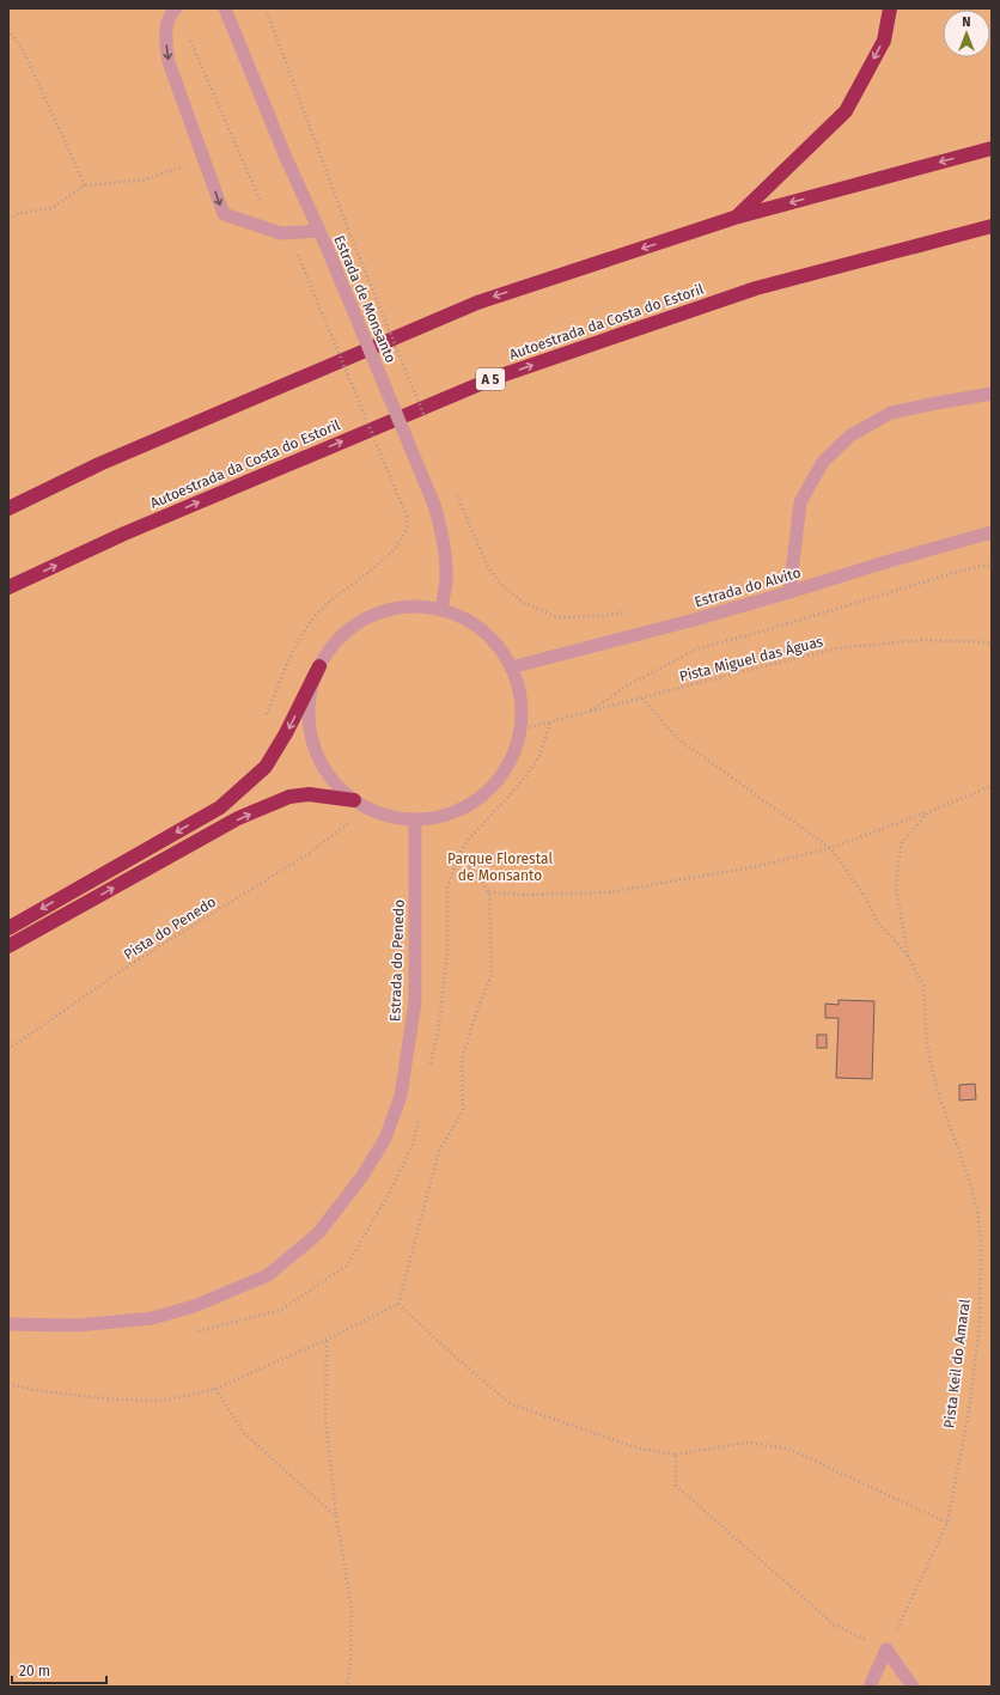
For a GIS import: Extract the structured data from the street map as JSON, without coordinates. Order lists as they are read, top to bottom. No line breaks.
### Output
{"streets":{"highway":["Autoestrada da Costa do Estoril","A 5"],"street":["Estrada de Monsanto","Estrada do Alvito","Estrada do Penedo"],"path":["Pista Miguel das Águas","Pista do Penedo","Pista Keil do Amaral"]},"parks":["Parque Florestal de Monsanto"],"scale_bar":"20 m","north":"top"}
